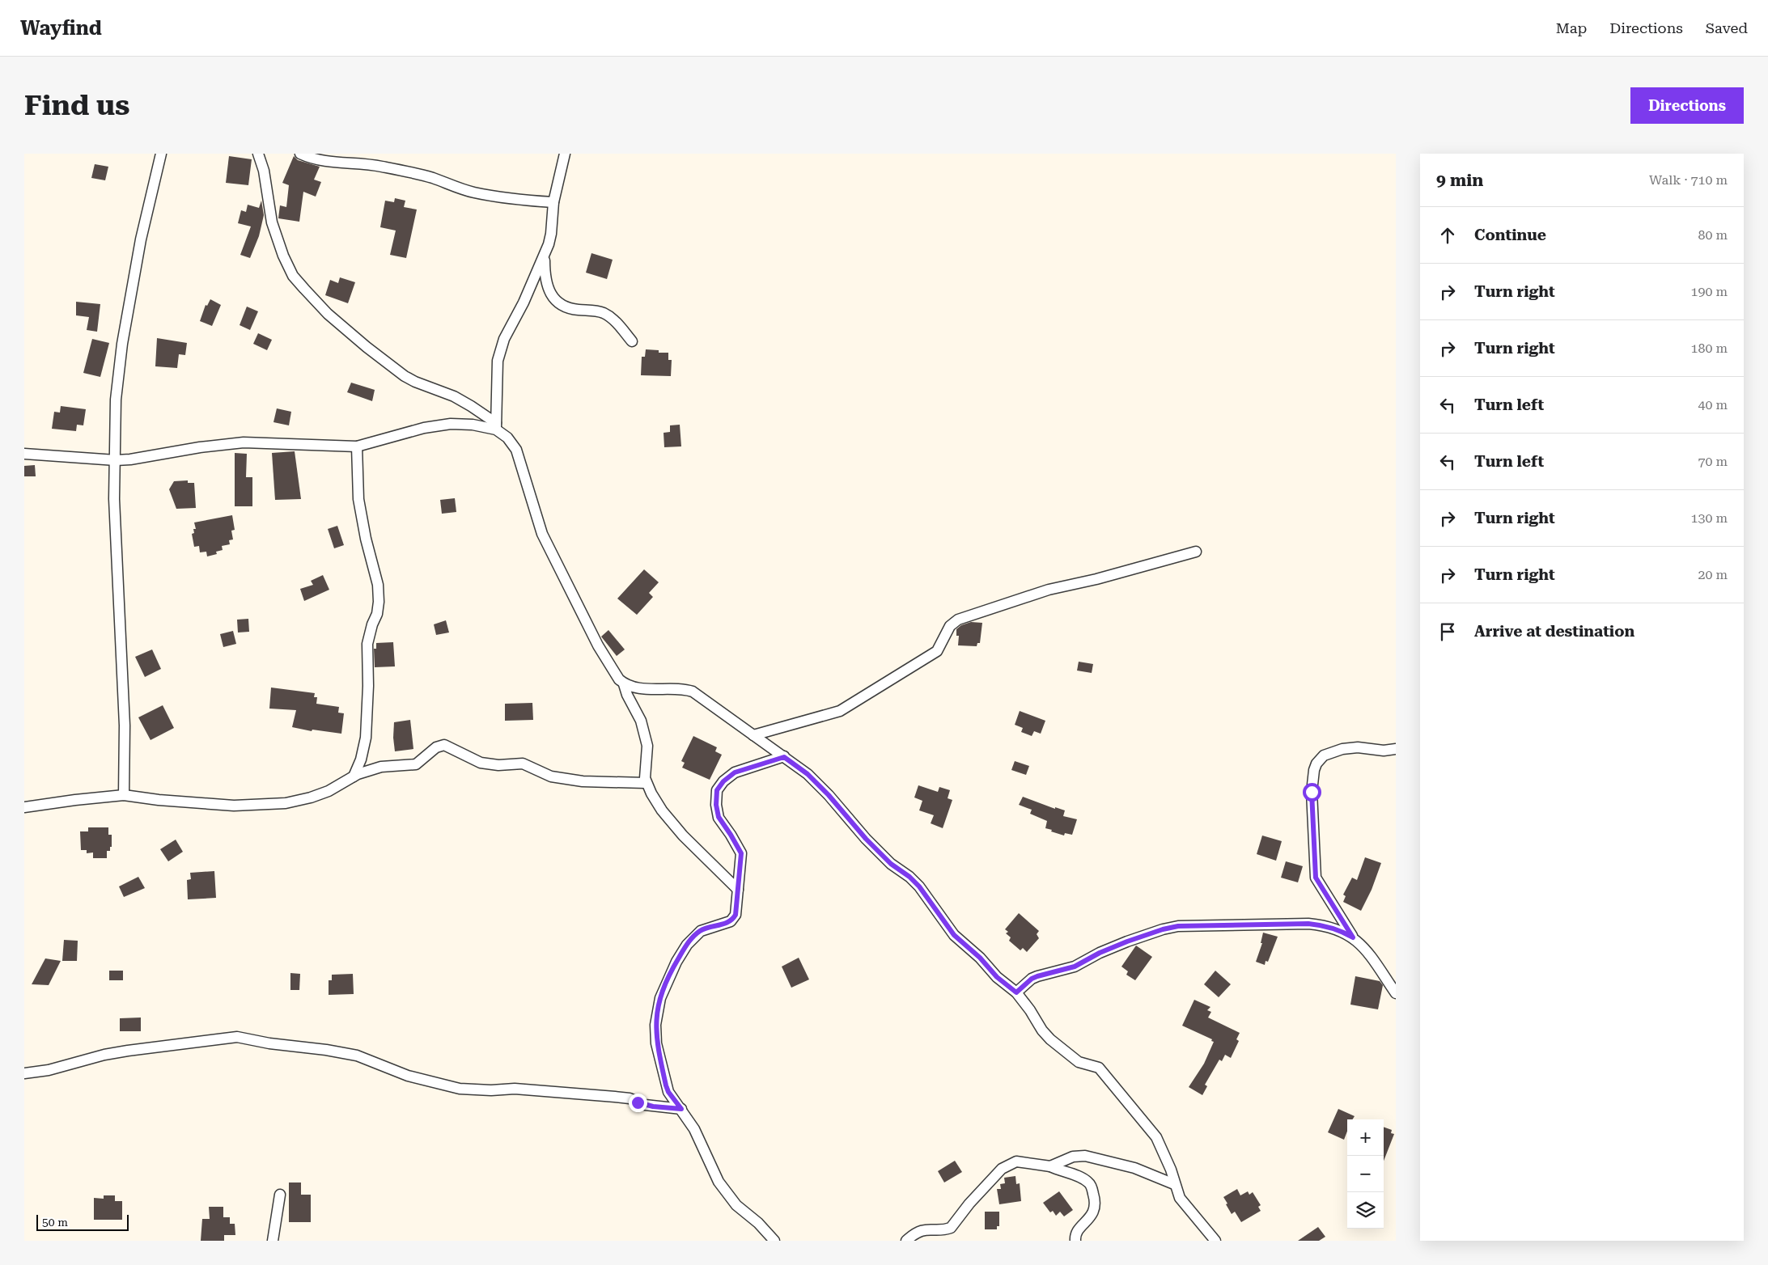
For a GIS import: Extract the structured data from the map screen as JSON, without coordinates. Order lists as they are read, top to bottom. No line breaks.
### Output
{"scale_bar":"50 m","page":{"header":"Wayfind","nav":["Map","Directions","Saved"],"buttons":"Directions","title":"Find us","heading":["9 min","Walk · 710 m"],"list":[["Continue","80 m"],["Turn right","190 m"],["Turn right","180 m"],["Turn left","40 m"],["Turn left","70 m"],["Turn right","130 m"],["Turn right","20 m"],"Arrive at destination"],"map_buttons":["+","−"],"scale":"50 m"}}
